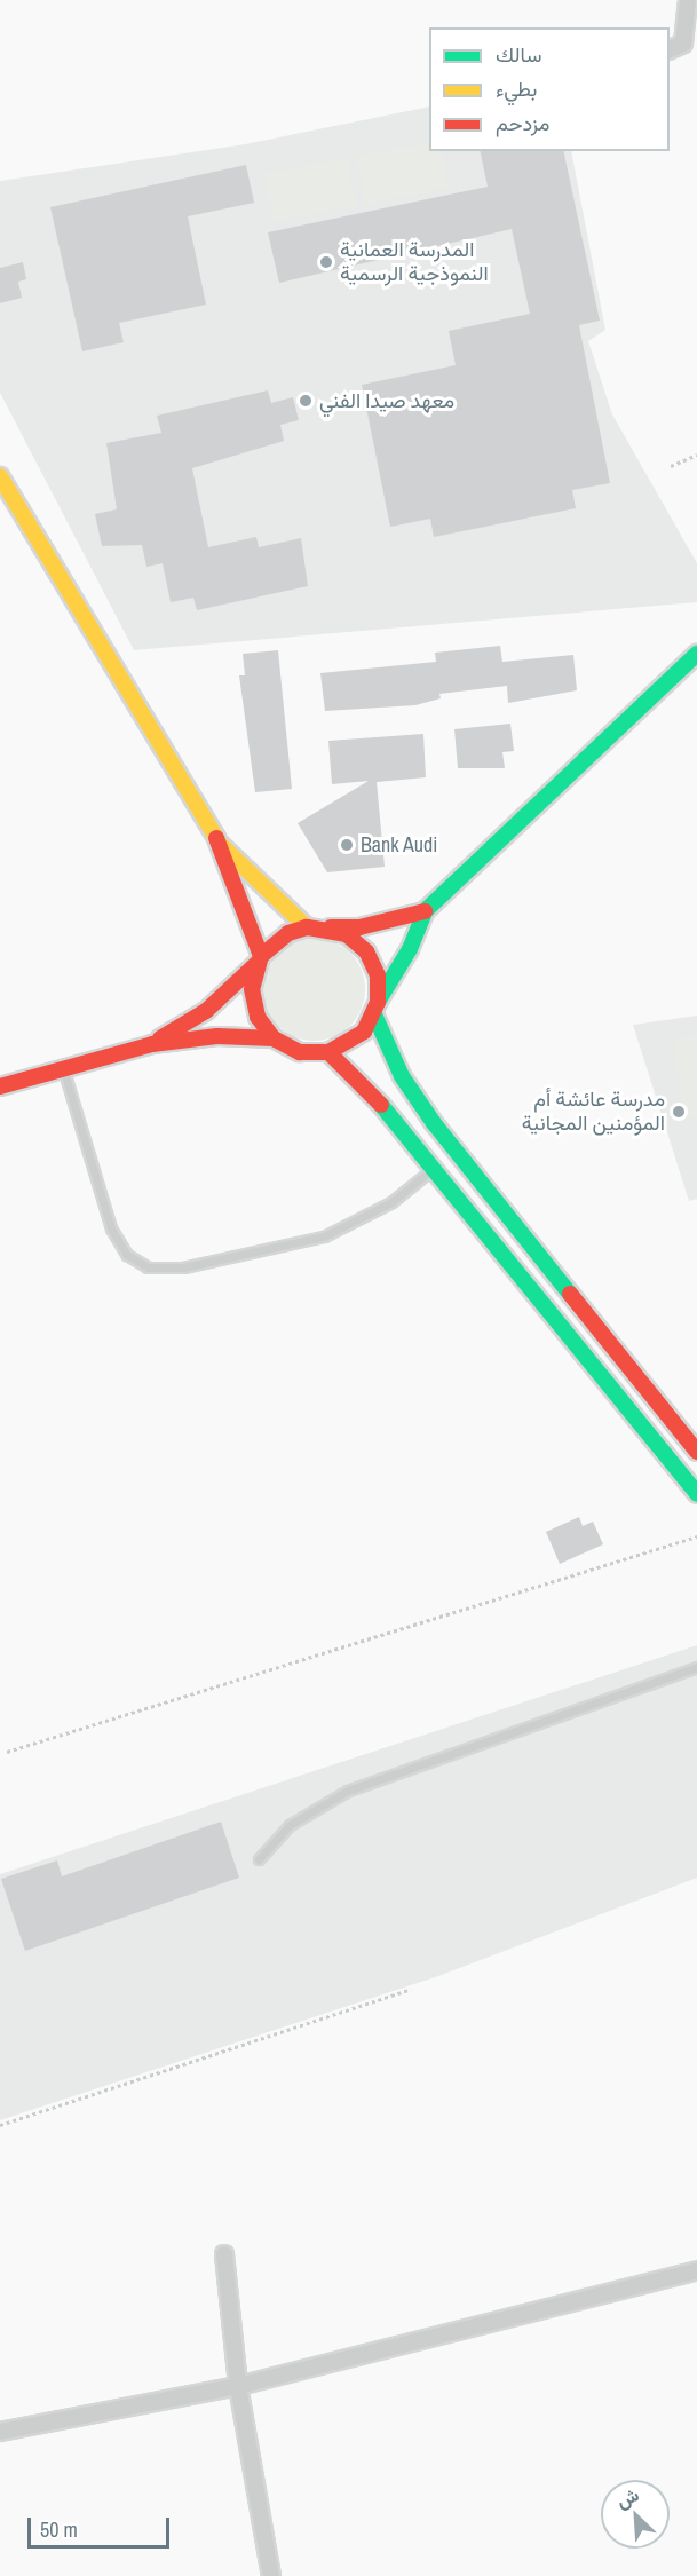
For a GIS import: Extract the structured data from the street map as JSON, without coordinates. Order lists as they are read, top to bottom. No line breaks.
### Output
{"places":["المدرسة العمانية النموذجية الرسمية","معهد صيدا الفني","Bank Audi","مدرسة عائشة أم المؤمنين المجانية"],"legend":["سالك","بطيء","مزدحم"],"scale_bar":"50 m","north":"top left"}
